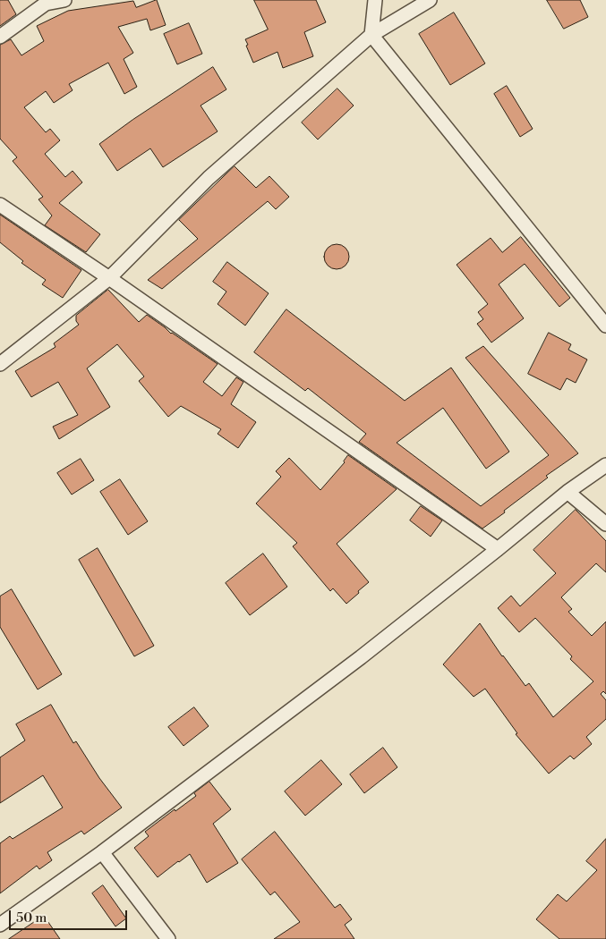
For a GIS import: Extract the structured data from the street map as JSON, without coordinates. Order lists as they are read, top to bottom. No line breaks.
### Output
{"scale_bar":"50 m"}
